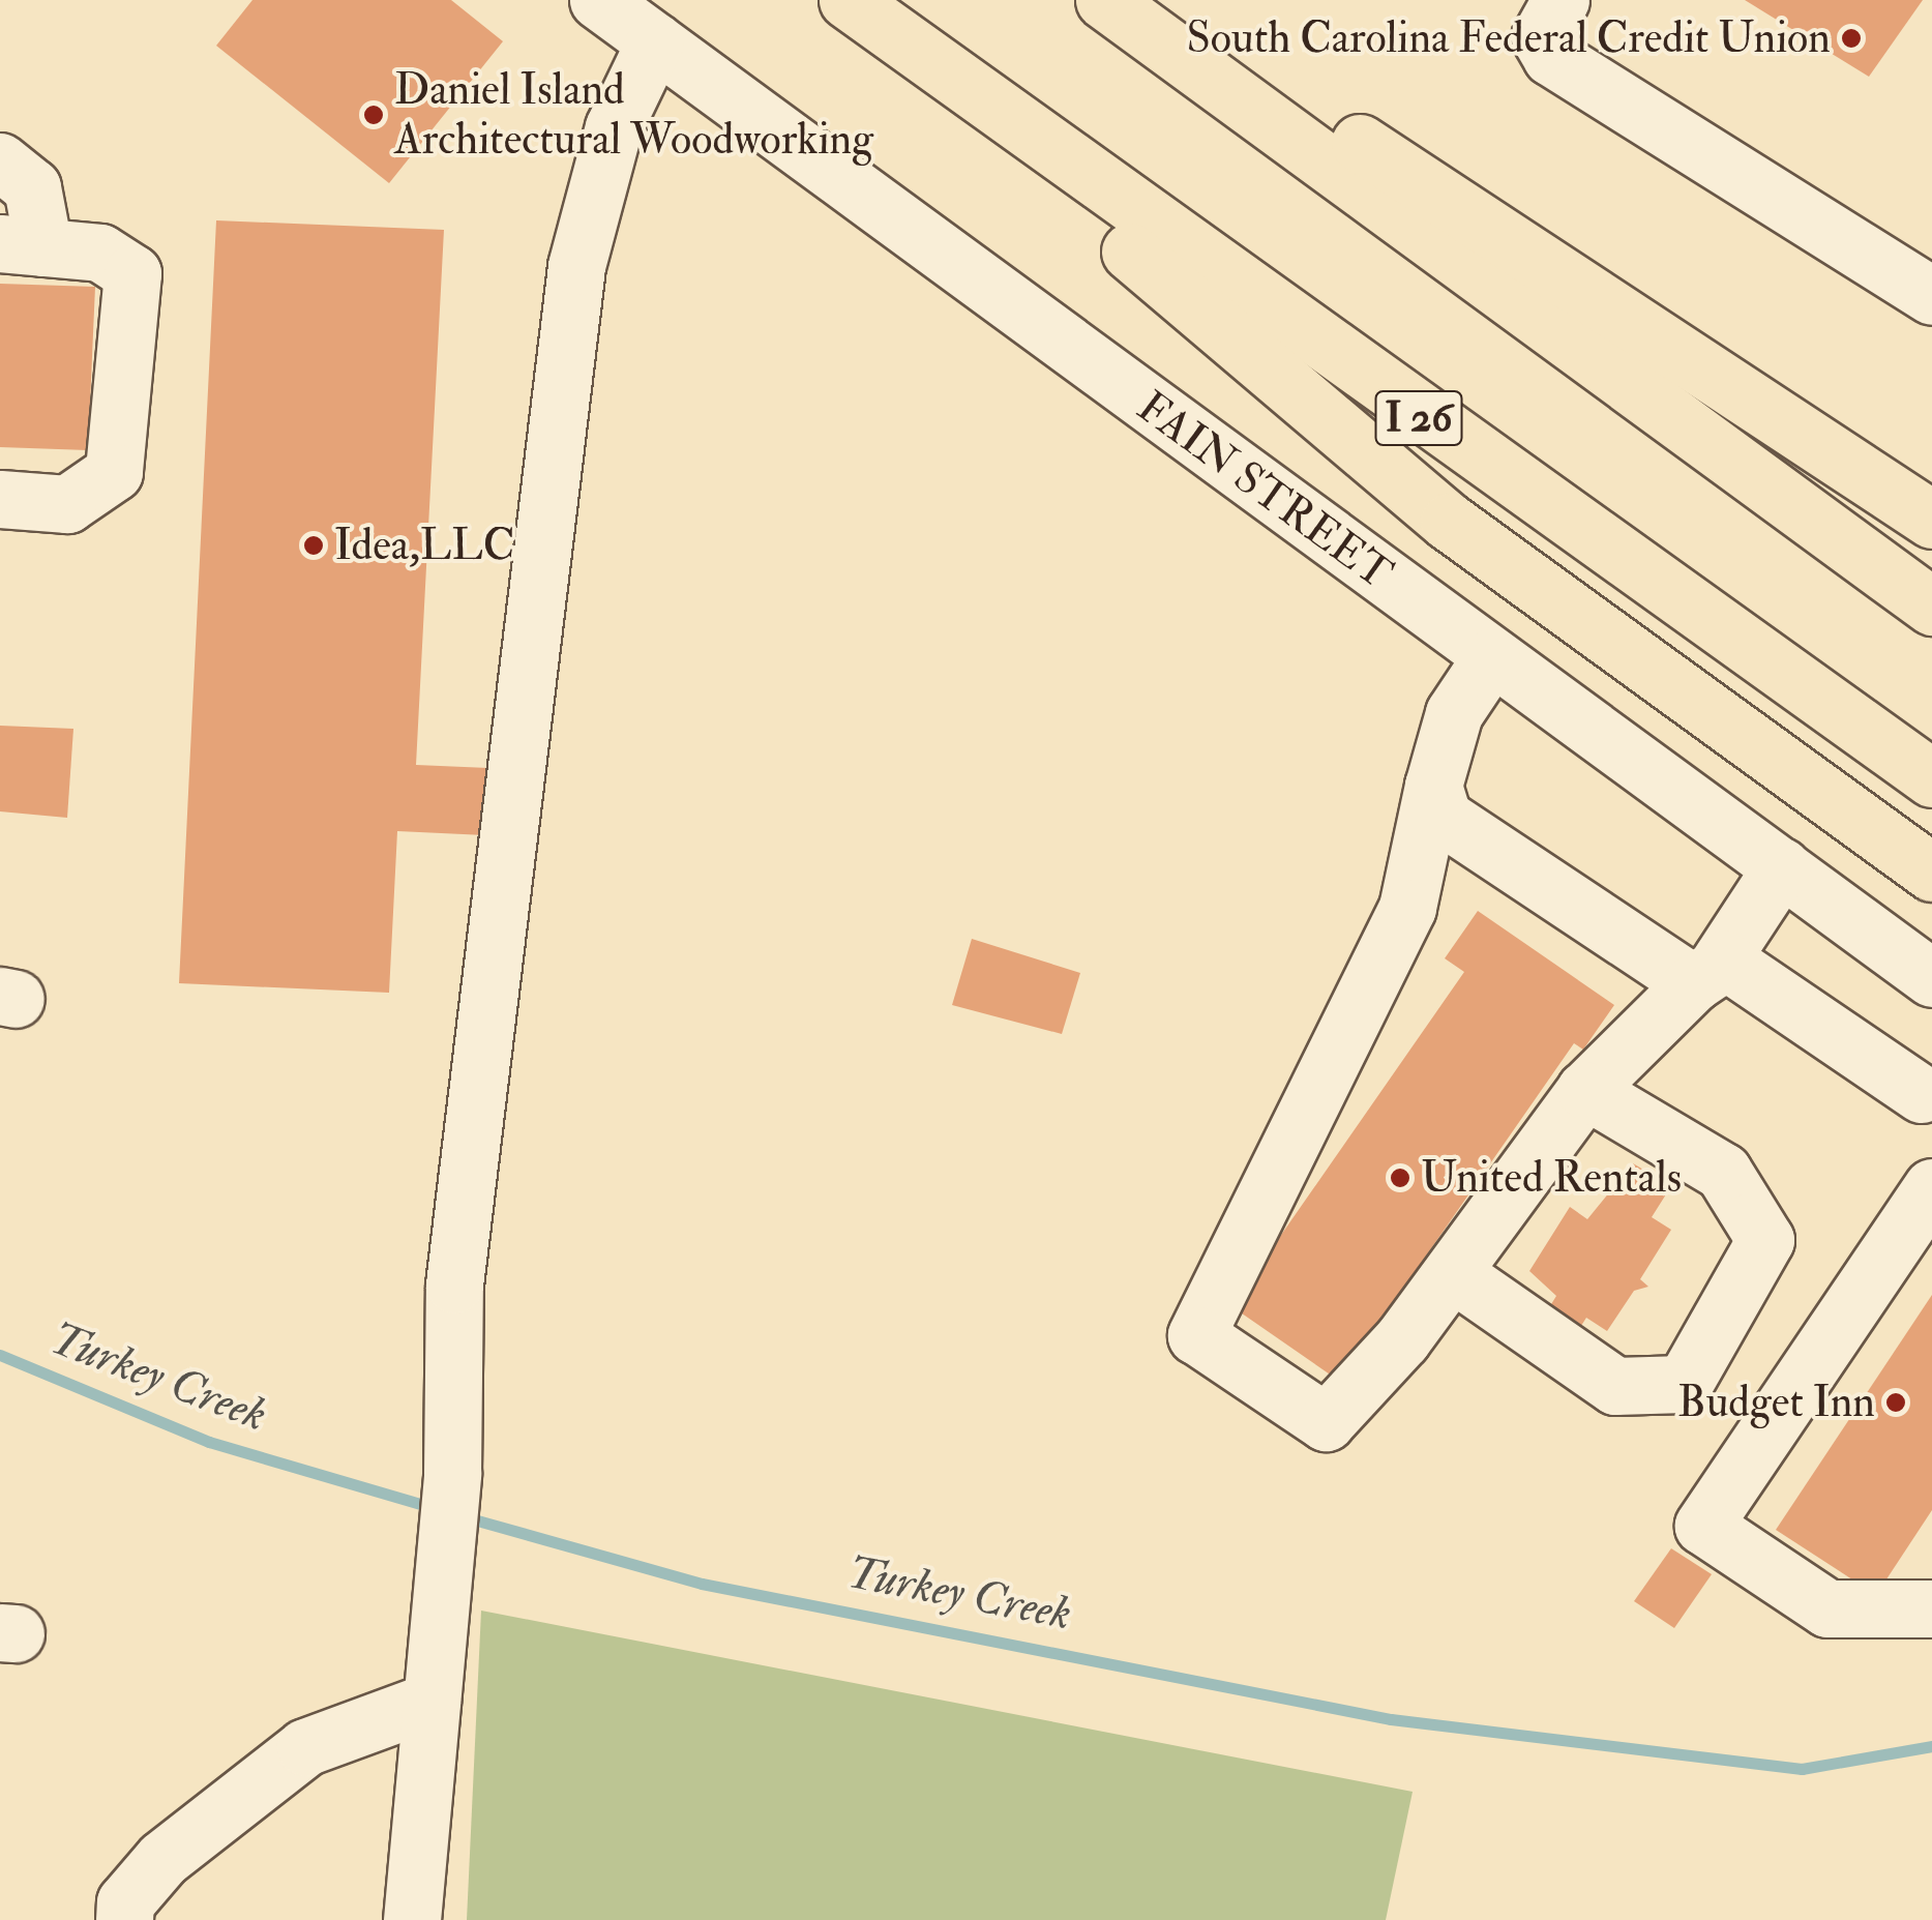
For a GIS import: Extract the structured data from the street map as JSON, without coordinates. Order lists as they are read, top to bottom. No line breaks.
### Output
{"streets":{"highway":["I 26"],"street":["FAIN STREET"]},"water":["Turkey Creek"],"places":["South Carolina Federal Credit Union","Daniel Island Architectural Woodworking","Idea,LLC","United Rentals","Budget Inn"]}
